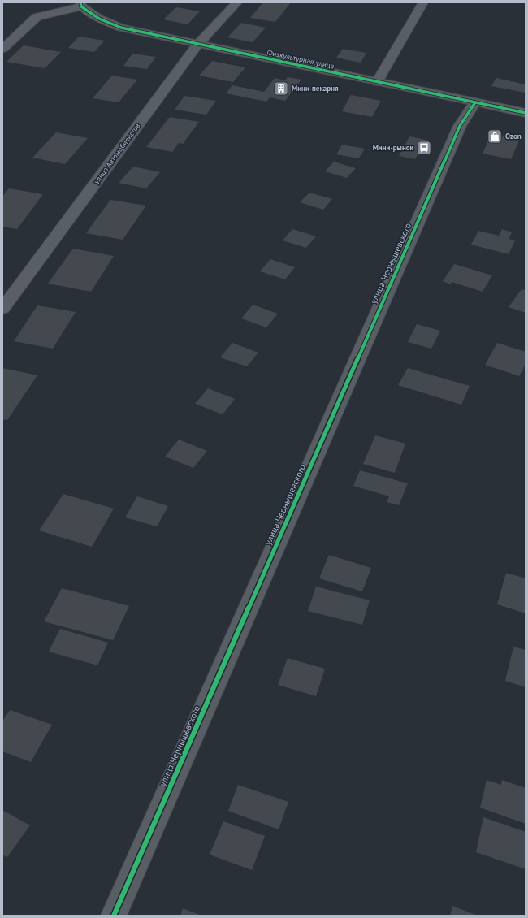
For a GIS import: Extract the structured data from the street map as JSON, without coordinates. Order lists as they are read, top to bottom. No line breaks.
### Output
{"streets":{"street":["Физкультурная улица","улица Автомобилистов","улица Чернышевского"]},"crossings":[["Физкультурная улица","улица Автомобилистов"],["Физкультурная улица","улица Чернышевского"]],"places":{"building":["Мини-пекарня"],"shop":["Ozon"],"bus stop":["Мини-рынок"]}}
